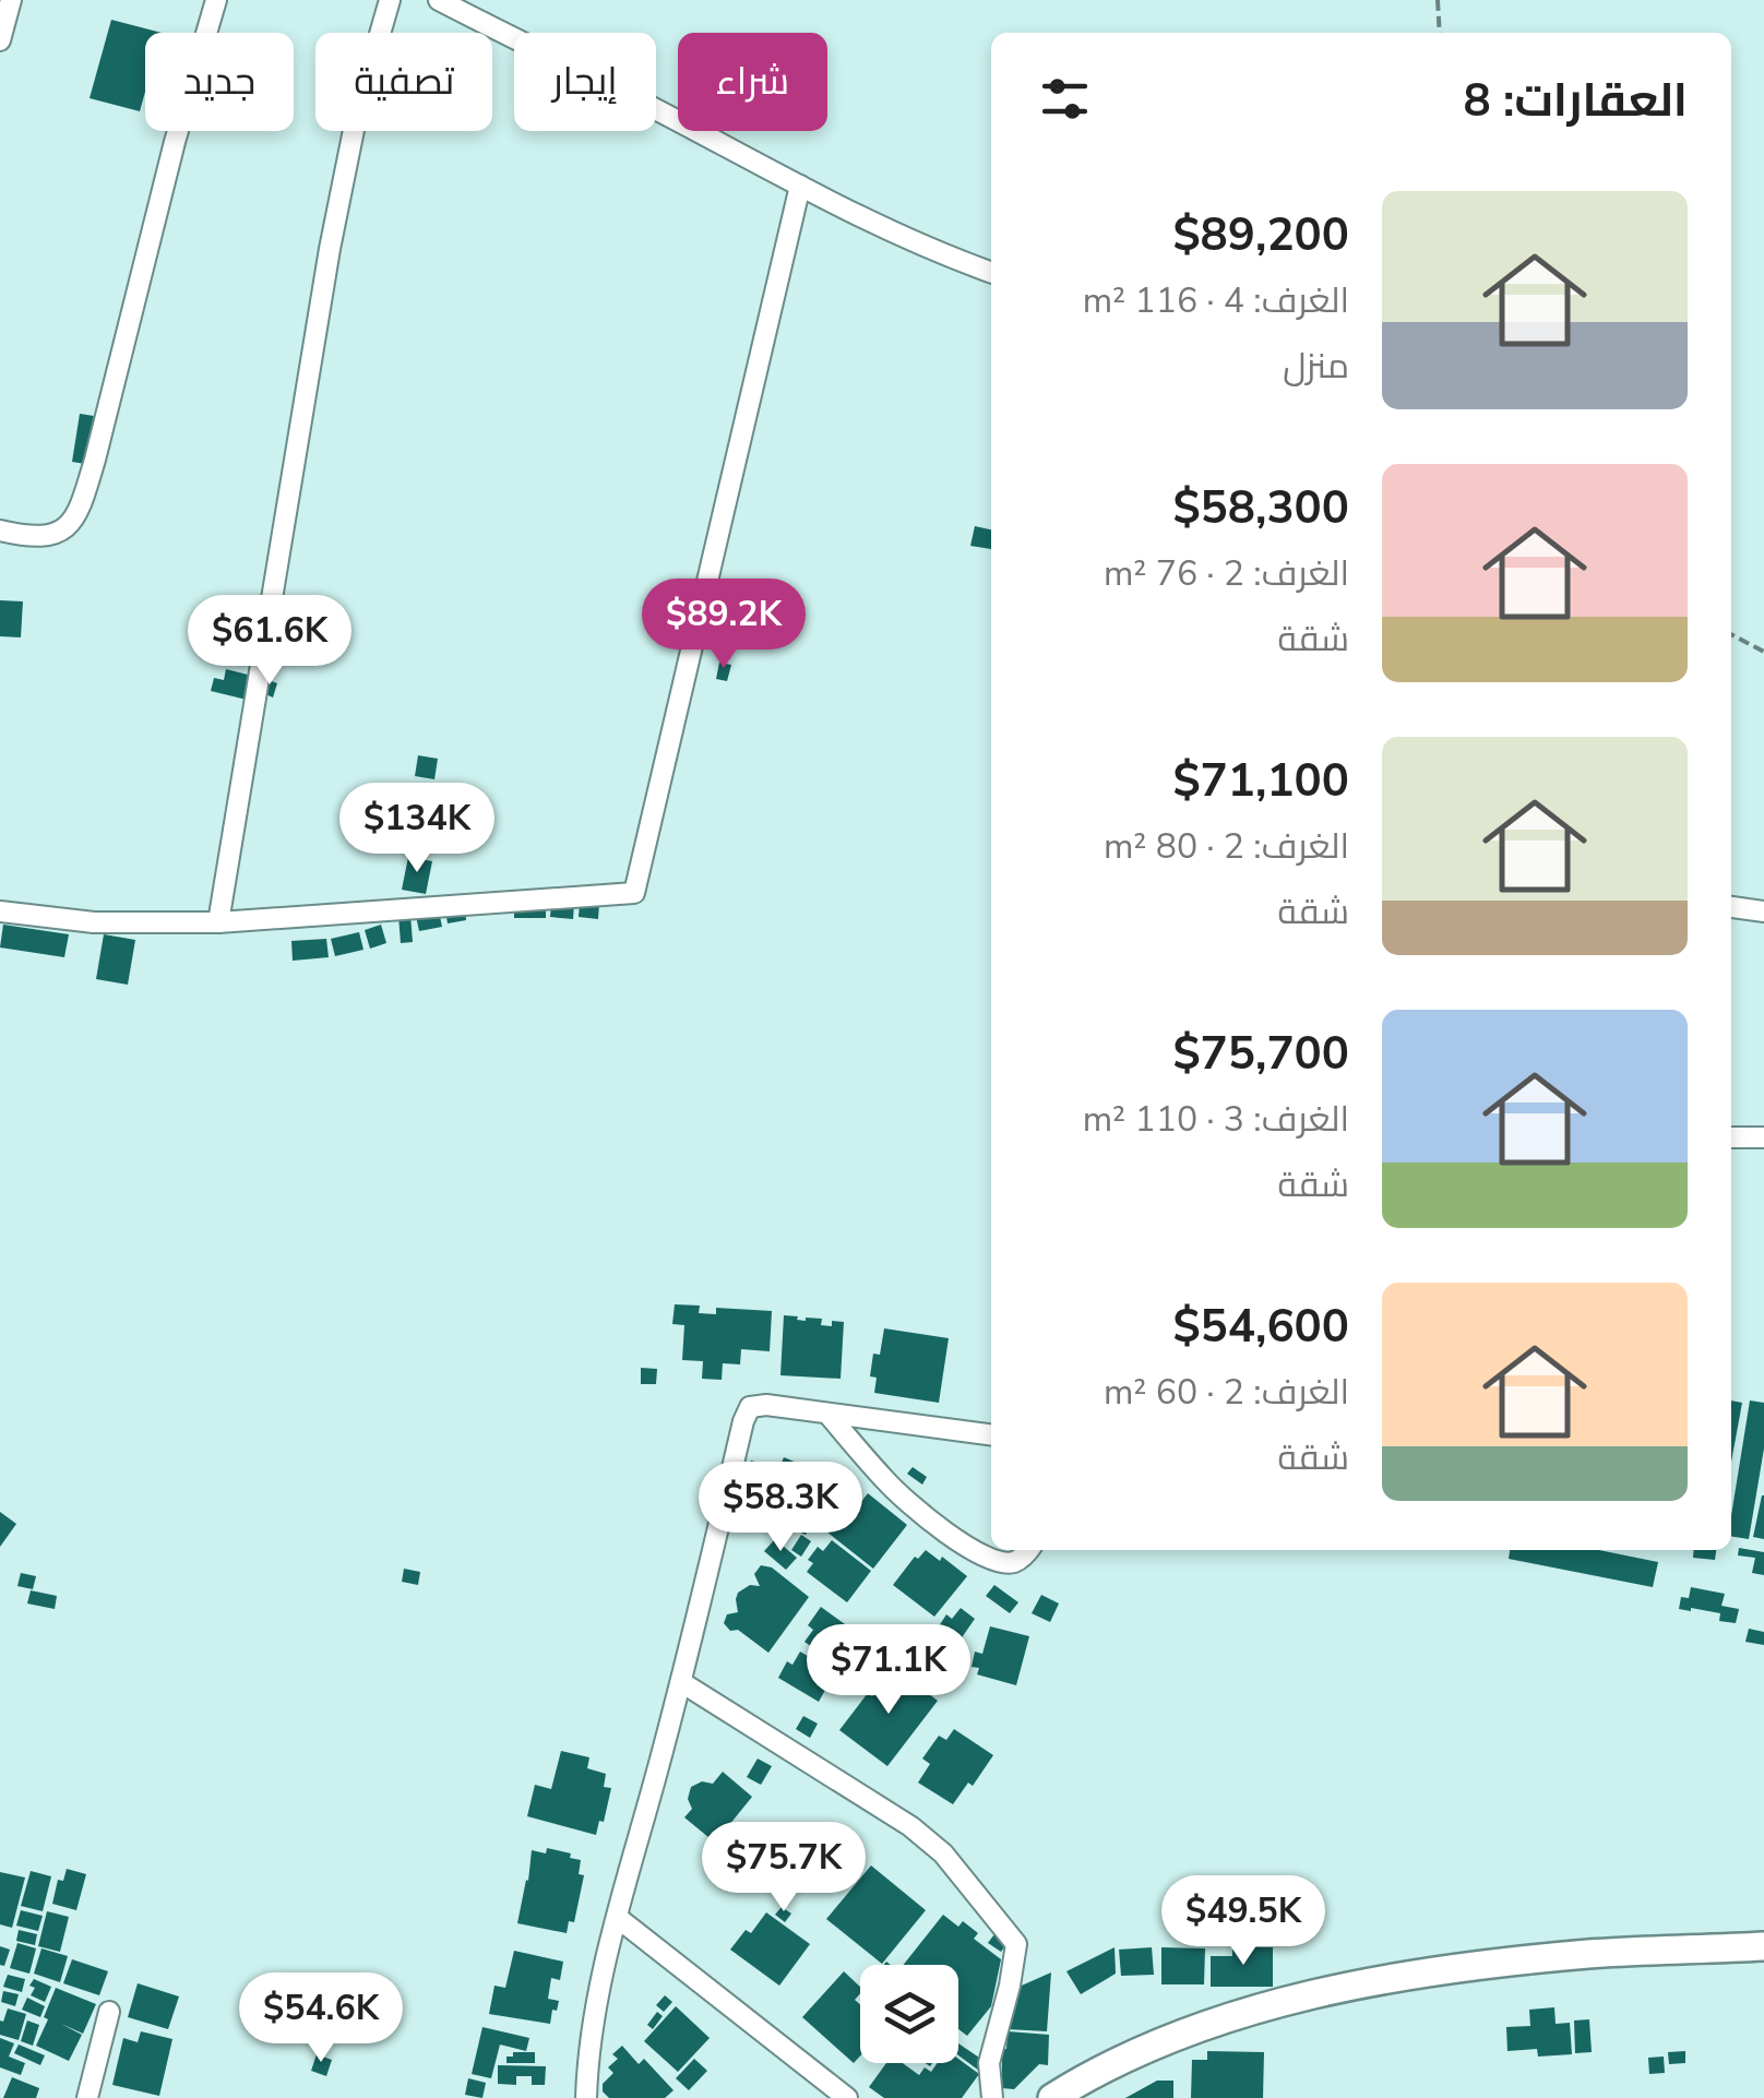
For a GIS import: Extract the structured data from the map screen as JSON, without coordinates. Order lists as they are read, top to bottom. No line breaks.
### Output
{"page":{"chip":["شراء","إيجار","تصفية","جديد"],"heading":"العقارات: 8","list":[{"name":"$89,200","note":"الغرف: 4 · 116 m² · منزل"},{"name":"$58,300","note":"الغرف: 2 · 76 m² · شقة"},{"name":"$71,100","note":"الغرف: 2 · 80 m² · شقة"},{"name":"$75,700","note":"الغرف: 3 · 110 m² · شقة"},{"name":"$54,600","note":"الغرف: 2 · 60 m² · شقة"}],"price":["$89.2K","$61.6K","$134K","$58.3K","$71.1K","$75.7K","$49.5K","$54.6K"]}}
